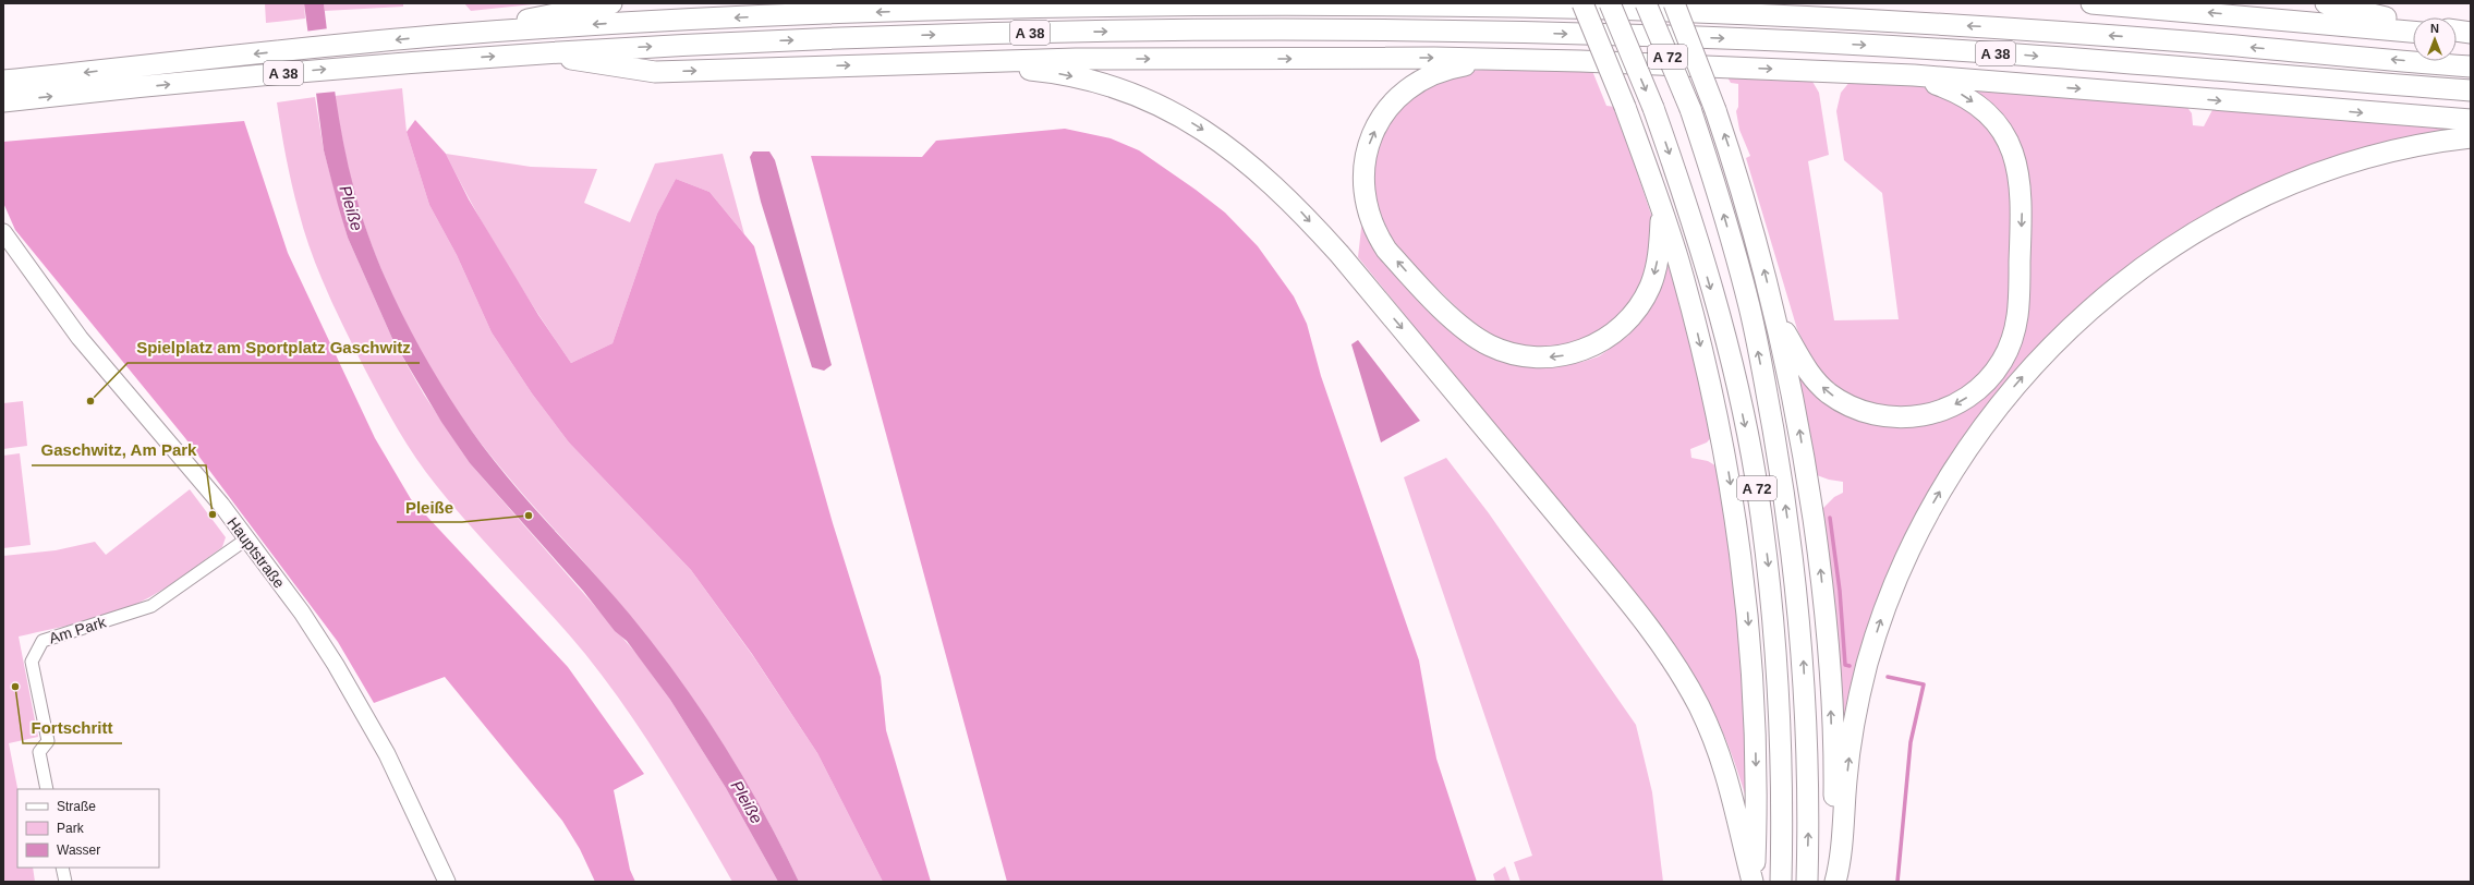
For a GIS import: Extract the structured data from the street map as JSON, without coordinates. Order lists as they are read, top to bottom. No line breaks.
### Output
{"streets":{"highway":["A 38","A 72"],"main road":["Hauptstraße"],"street":["Am Park"]},"crossings":[["Hauptstraße","Am Park"]],"water":["Pleiße"],"places":["Spielplatz am Sportplatz Gaschwitz","Gaschwitz, Am Park","Pleiße","Fortschritt"],"legend":["Straße","Park","Wasser"],"north":"top"}
